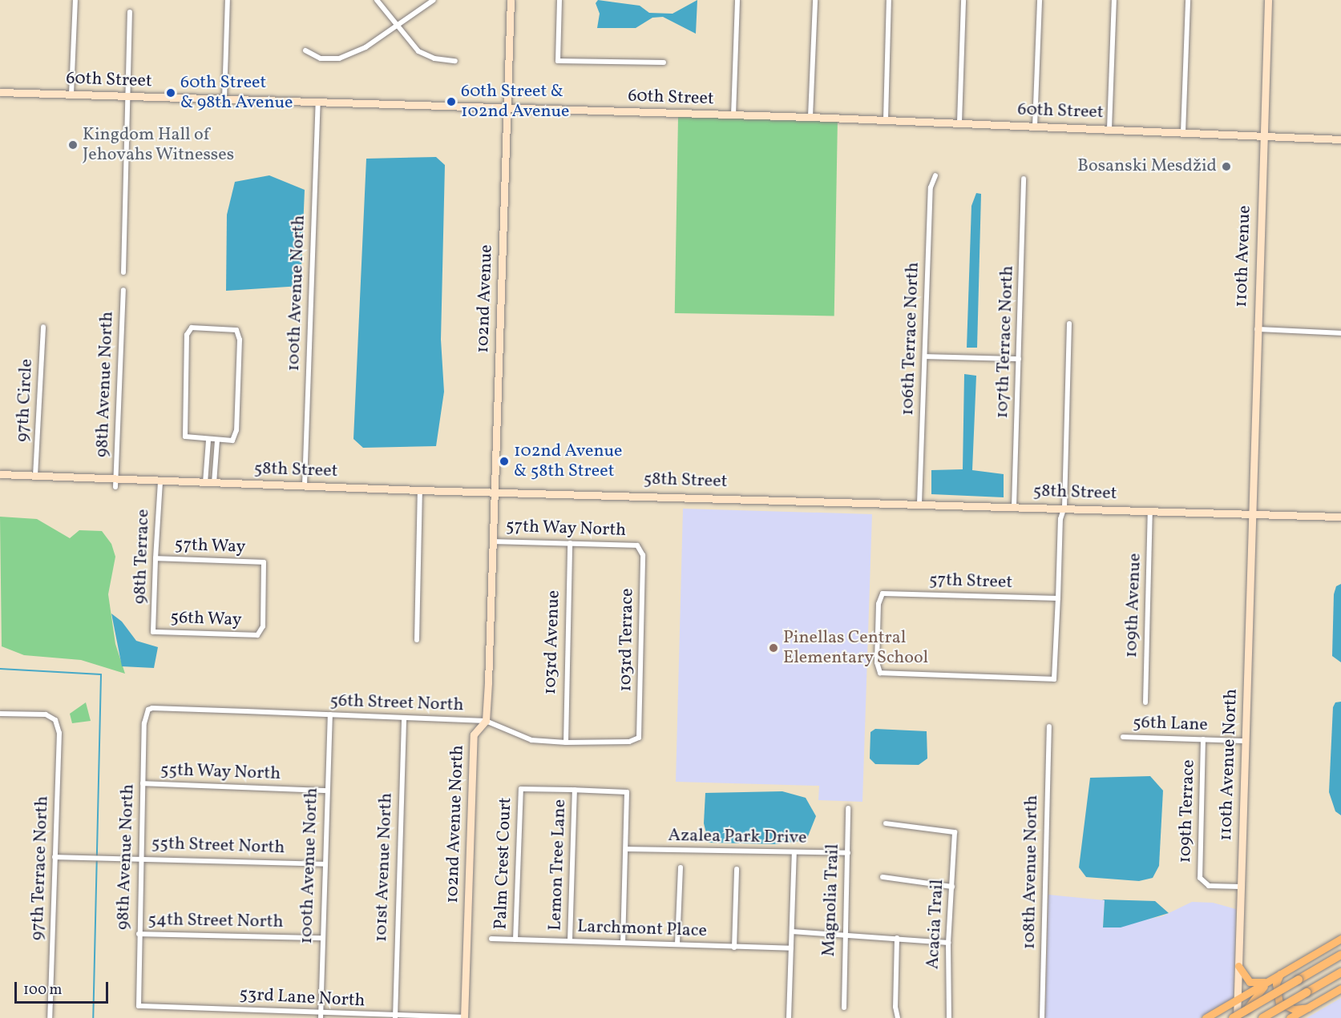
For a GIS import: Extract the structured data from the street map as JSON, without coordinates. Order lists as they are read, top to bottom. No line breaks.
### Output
{"streets":{"street":["60th Street","110th Avenue","100th Avenue North","102nd Avenue","106th Terrace North","107th Terrace North","98th Avenue North","97th Circle","58th Street","57th Way North","57th Way","98th Terrace","57th Street","109th Avenue","56th Way","103rd Terrace","103rd Avenue","56th Street North","56th Lane","110th Avenue North","55th Way North","109th Terrace","102nd Avenue North","Azalea Park Drive","55th Street North","Palm Crest Court","Lemon Tree Lane","101st Avenue North","97th Terrace North","108th Avenue North","Magnolia Trail","54th Street North","Acacia Trail","Larchmont Place","53rd Lane North"]},"crossings":[["60th Street","110th Avenue"],["60th Street","100th Avenue North"],["60th Street","102nd Avenue"],["110th Avenue","58th Street"],["110th Avenue","110th Avenue North"],["100th Avenue North","58th Street"],["100th Avenue North","56th Street North"],["100th Avenue North","55th Way North"],["100th Avenue North","55th Street North"],["100th Avenue North","54th Street North"],["100th Avenue North","53rd Lane North"],["102nd Avenue","58th Street"],["102nd Avenue","102nd Avenue North"],["106th Terrace North","58th Street"],["107th Terrace North","58th Street"],["98th Avenue North","58th Street"],["98th Avenue North","56th Street North"],["98th Avenue North","55th Way North"],["98th Avenue North","55th Street North"],["98th Avenue North","54th Street North"],["98th Avenue North","53rd Lane North"],["97th Circle","58th Street"],["58th Street","98th Terrace"],["58th Street","109th Avenue"],["58th Street","110th Avenue North"],["58th Street","102nd Avenue North"],["57th Way North","103rd Terrace"],["57th Way North","103rd Avenue"],["57th Way North","102nd Avenue North"],["57th Way","98th Terrace"],["57th Way","56th Way"],["98th Terrace","56th Way"],["103rd Terrace","56th Street North"],["103rd Avenue","56th Street North"],["56th Street North","102nd Avenue North"],["56th Street North","101st Avenue North"],["56th Lane","110th Avenue North"],["56th Lane","109th Terrace"],["110th Avenue North","109th Terrace"],["102nd Avenue North","53rd Lane North"],["Azalea Park Drive","Magnolia Trail"],["55th Street North","97th Terrace North"],["Palm Crest Court","Lemon Tree Lane"],["Palm Crest Court","Larchmont Place"],["Lemon Tree Lane","Larchmont Place"],["101st Avenue North","53rd Lane North"]],"places":["60th Street & 98th Avenue","60th Street & 102nd Avenue","Kingdom Hall of Jehovahs Witnesses","Bosanski Mesdžid","102nd Avenue & 58th Street","Pinellas Central Elementary School"],"scale_bar":"100 m"}
